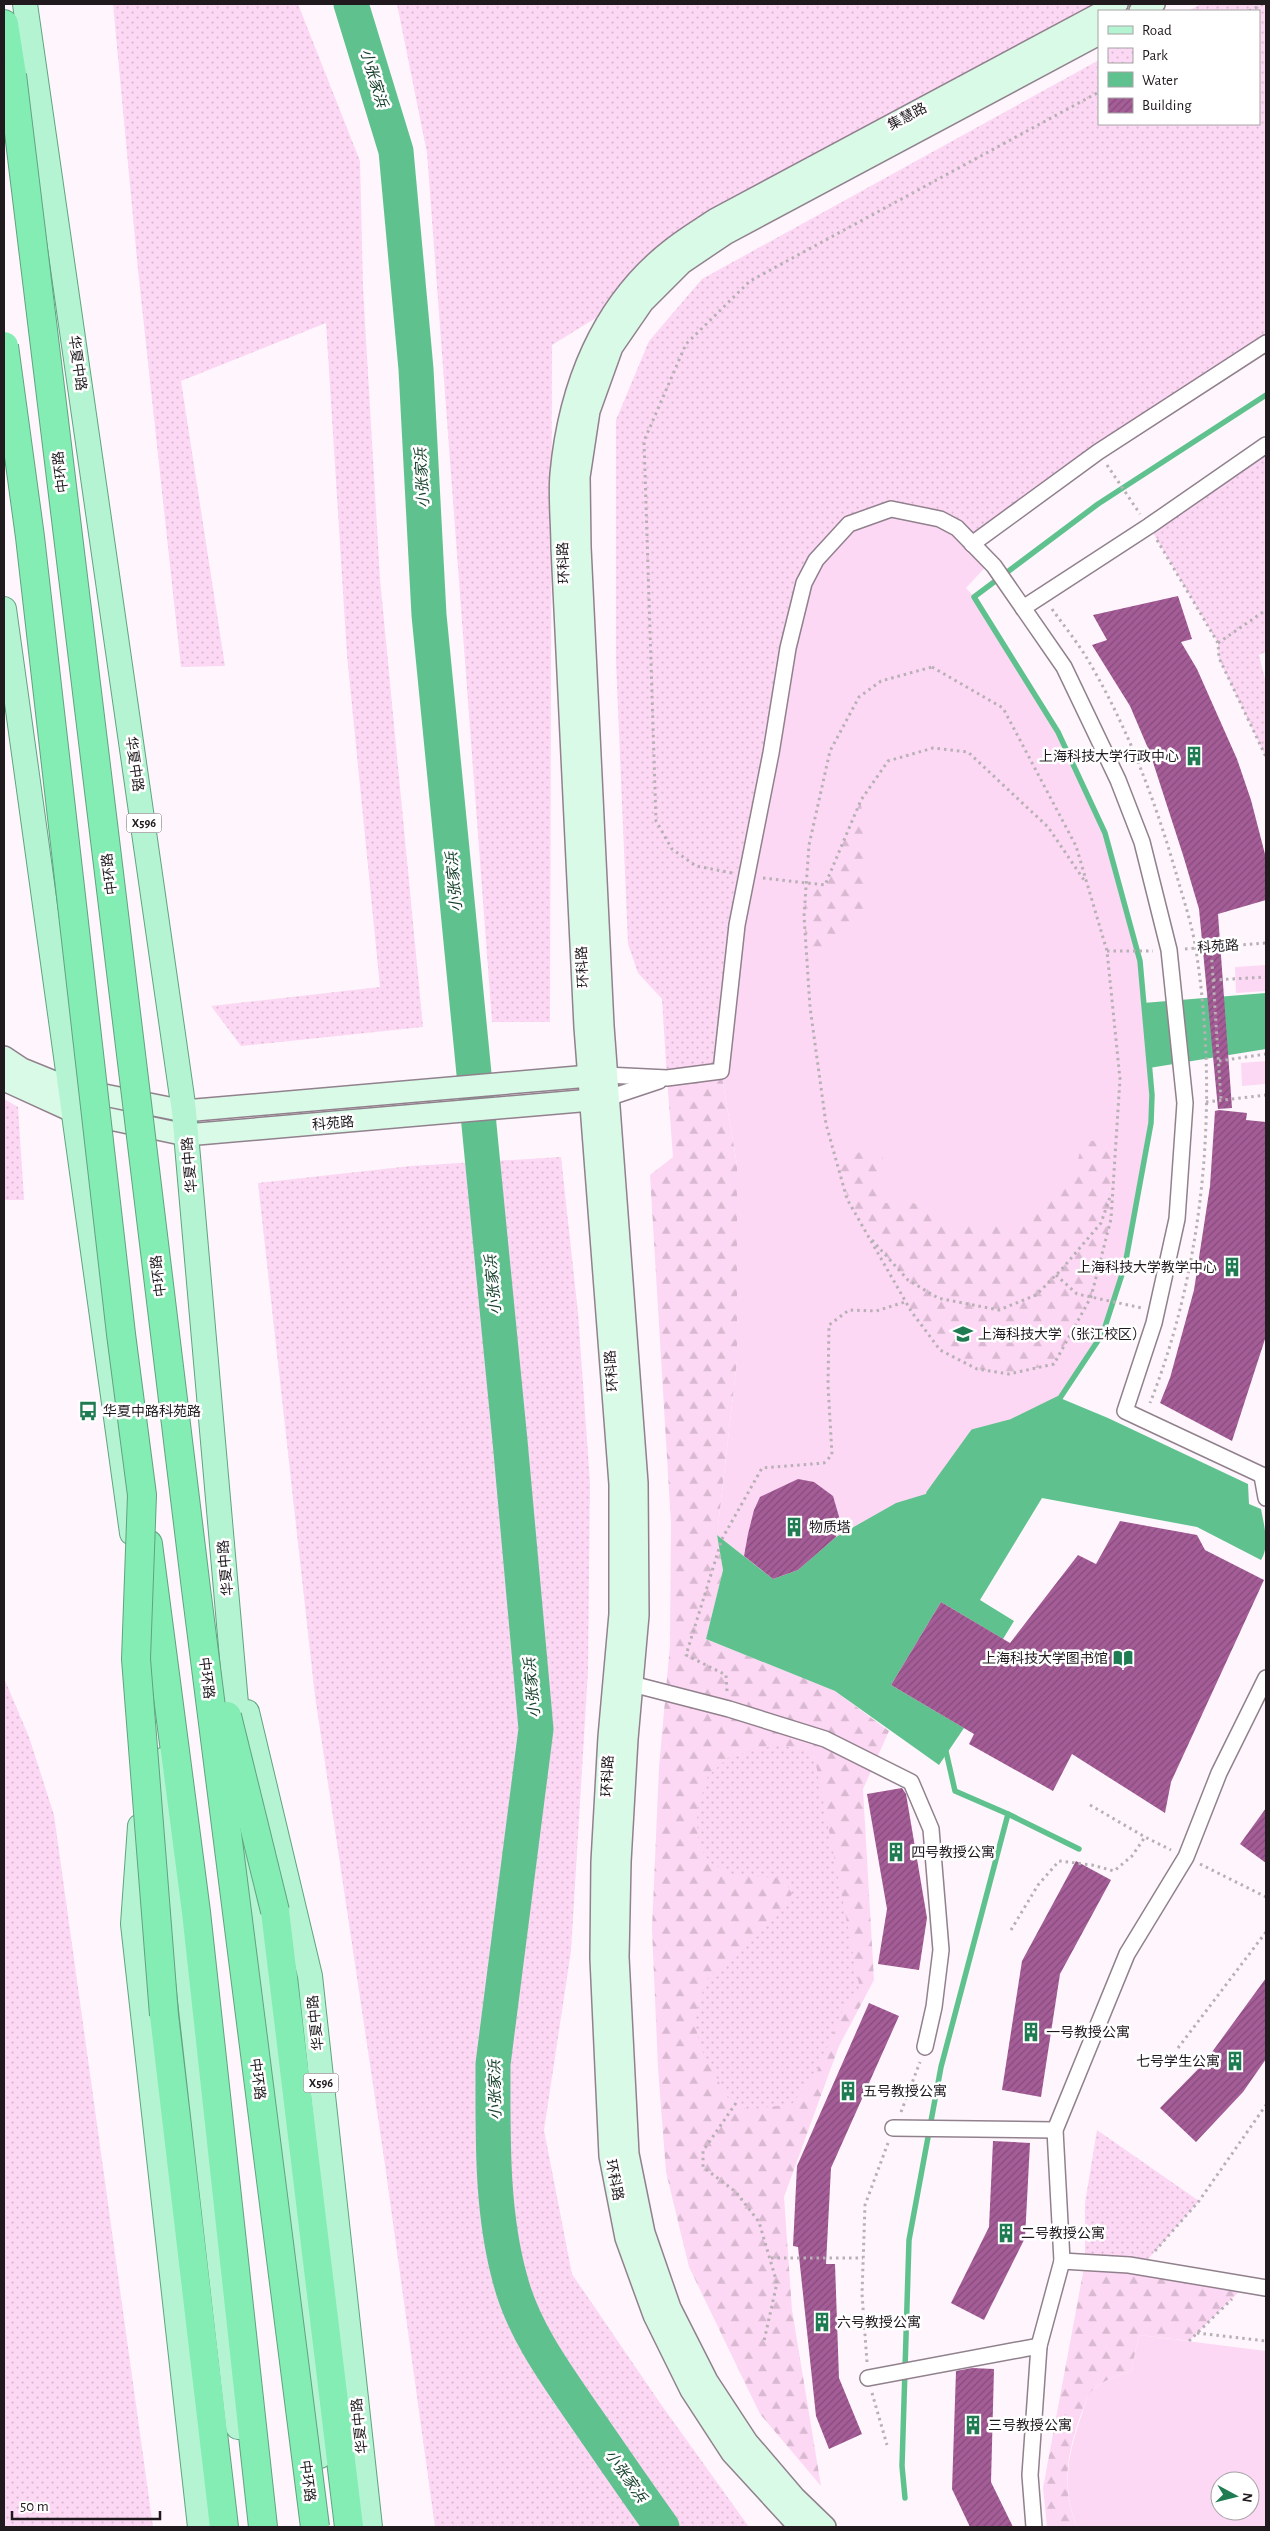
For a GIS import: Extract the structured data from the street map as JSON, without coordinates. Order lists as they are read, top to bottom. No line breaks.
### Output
{"streets":{"highway":["中环路"],"main road":["华夏中路","X596"],"street":["集慧路","环科路","科苑路"]},"crossings":[["集慧路","环科路"],["华夏中路","科苑路"],["环科路","科苑路"]],"water":["小张家浜"],"places":{"building":["上海科技大学行政中心","上海科技大学教学中心","物质塔","四号教授公寓","一号教授公寓","七号学生公寓","五号教授公寓","二号教授公寓","六号教授公寓","三号教授公寓"],"school or university":["上海科技大学（张江校区）"],"bus stop":["华夏中路科苑路"],"library":["上海科技大学图书馆"]},"legend":["Road","Park","Water","Building"],"scale_bar":"50 m","north":"right"}
